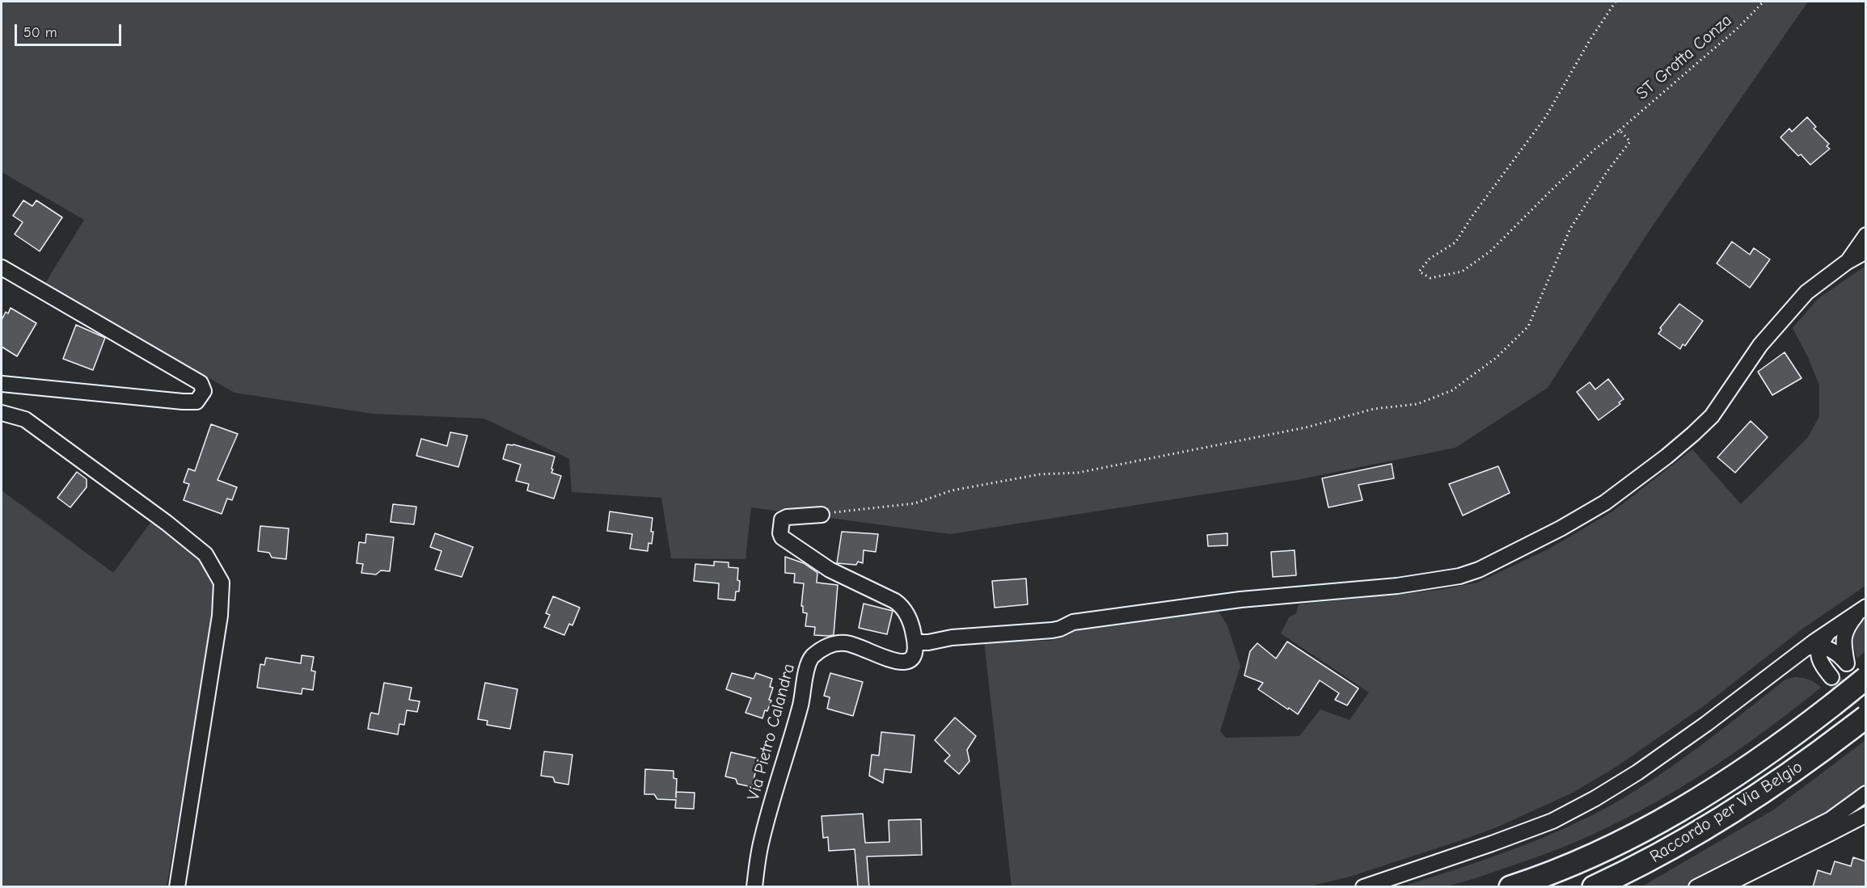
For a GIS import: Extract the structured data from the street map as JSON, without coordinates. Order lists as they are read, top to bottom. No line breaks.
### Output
{"streets":{"highway":["Raccordo per Via Belgio"],"street":["Via Pietro Calandra"],"path":["ST Grotta Conza"]},"scale_bar":"50 m"}
